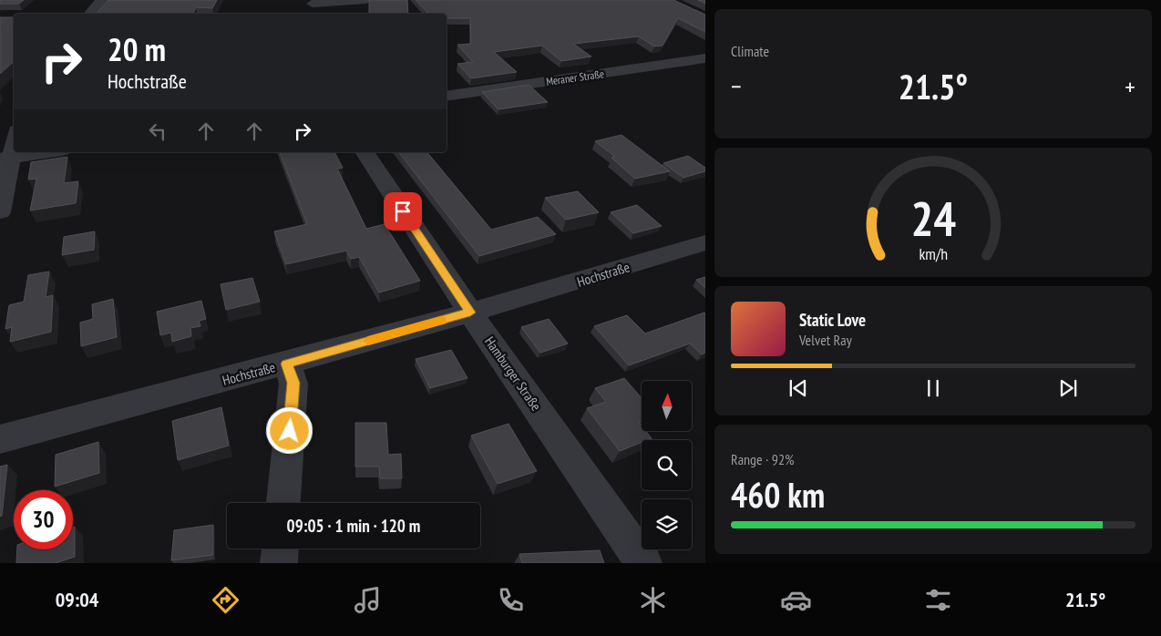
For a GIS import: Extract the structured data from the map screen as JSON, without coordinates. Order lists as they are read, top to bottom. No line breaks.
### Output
{"streets":{"street":["Meraner Straße","Hochstraße","Hamburger Straße"]},"crossings":[["Hochstraße","Hamburger Straße"]],"north":"top","page":{"tile":["Climate",["Range · 92%","460 km"]],"turn":["20 m","Hochstraße"],"heat":["−","21.5°","+"],"song":["Static Love","Velvet Ray"],"limit":"30","trip":"09:05 · 1 min · 120 m","tabs":["09:04","21.5°"],"gauge":["24","km/h"]}}
